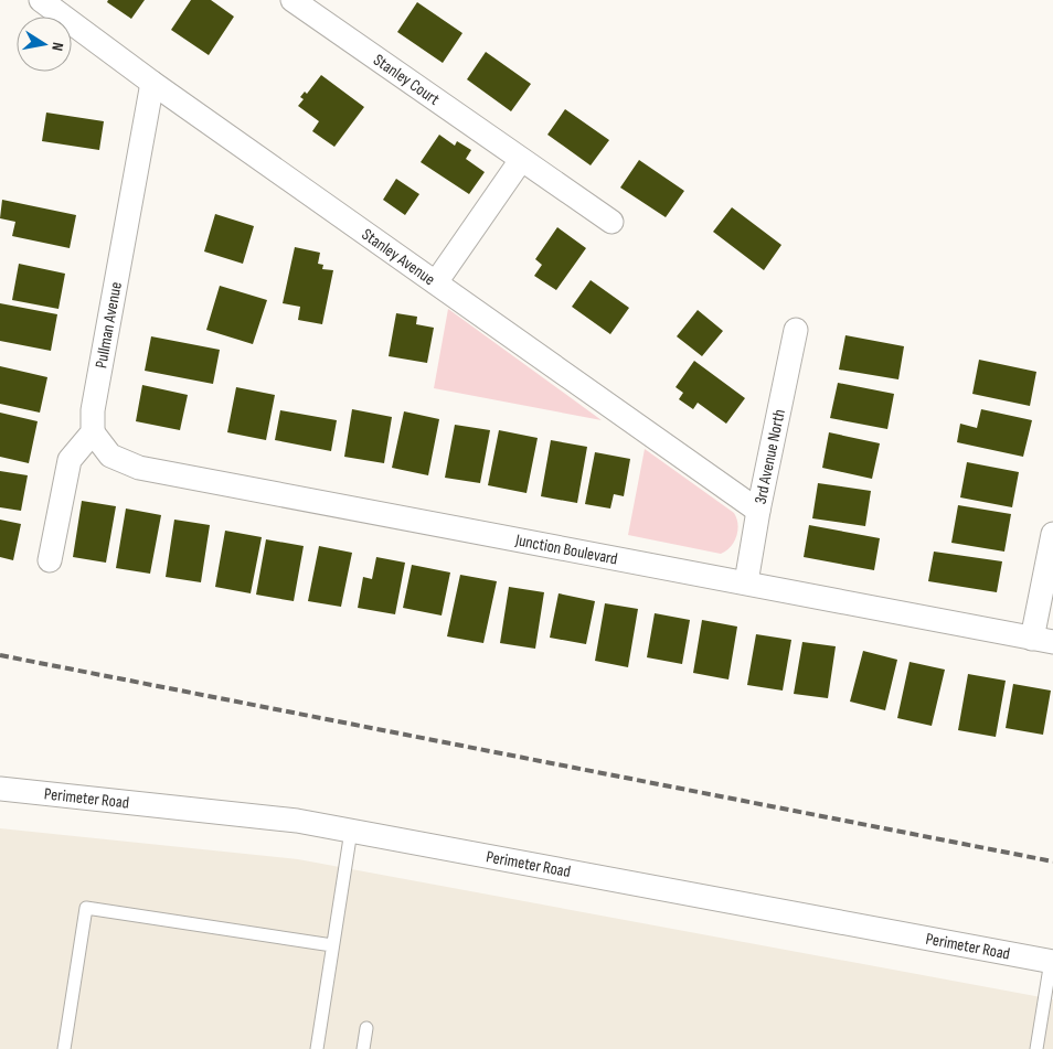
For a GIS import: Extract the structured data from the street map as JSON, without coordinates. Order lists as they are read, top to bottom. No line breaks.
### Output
{"streets":{"street":["Stanley Court","Stanley Avenue","Pullman Avenue","3rd Avenue North","Junction Boulevard","Perimeter Road"]},"crossings":[["Stanley Avenue","Pullman Avenue"],["Stanley Avenue","3rd Avenue North"],["Pullman Avenue","Junction Boulevard"],["3rd Avenue North","Junction Boulevard"]],"north":"right"}
